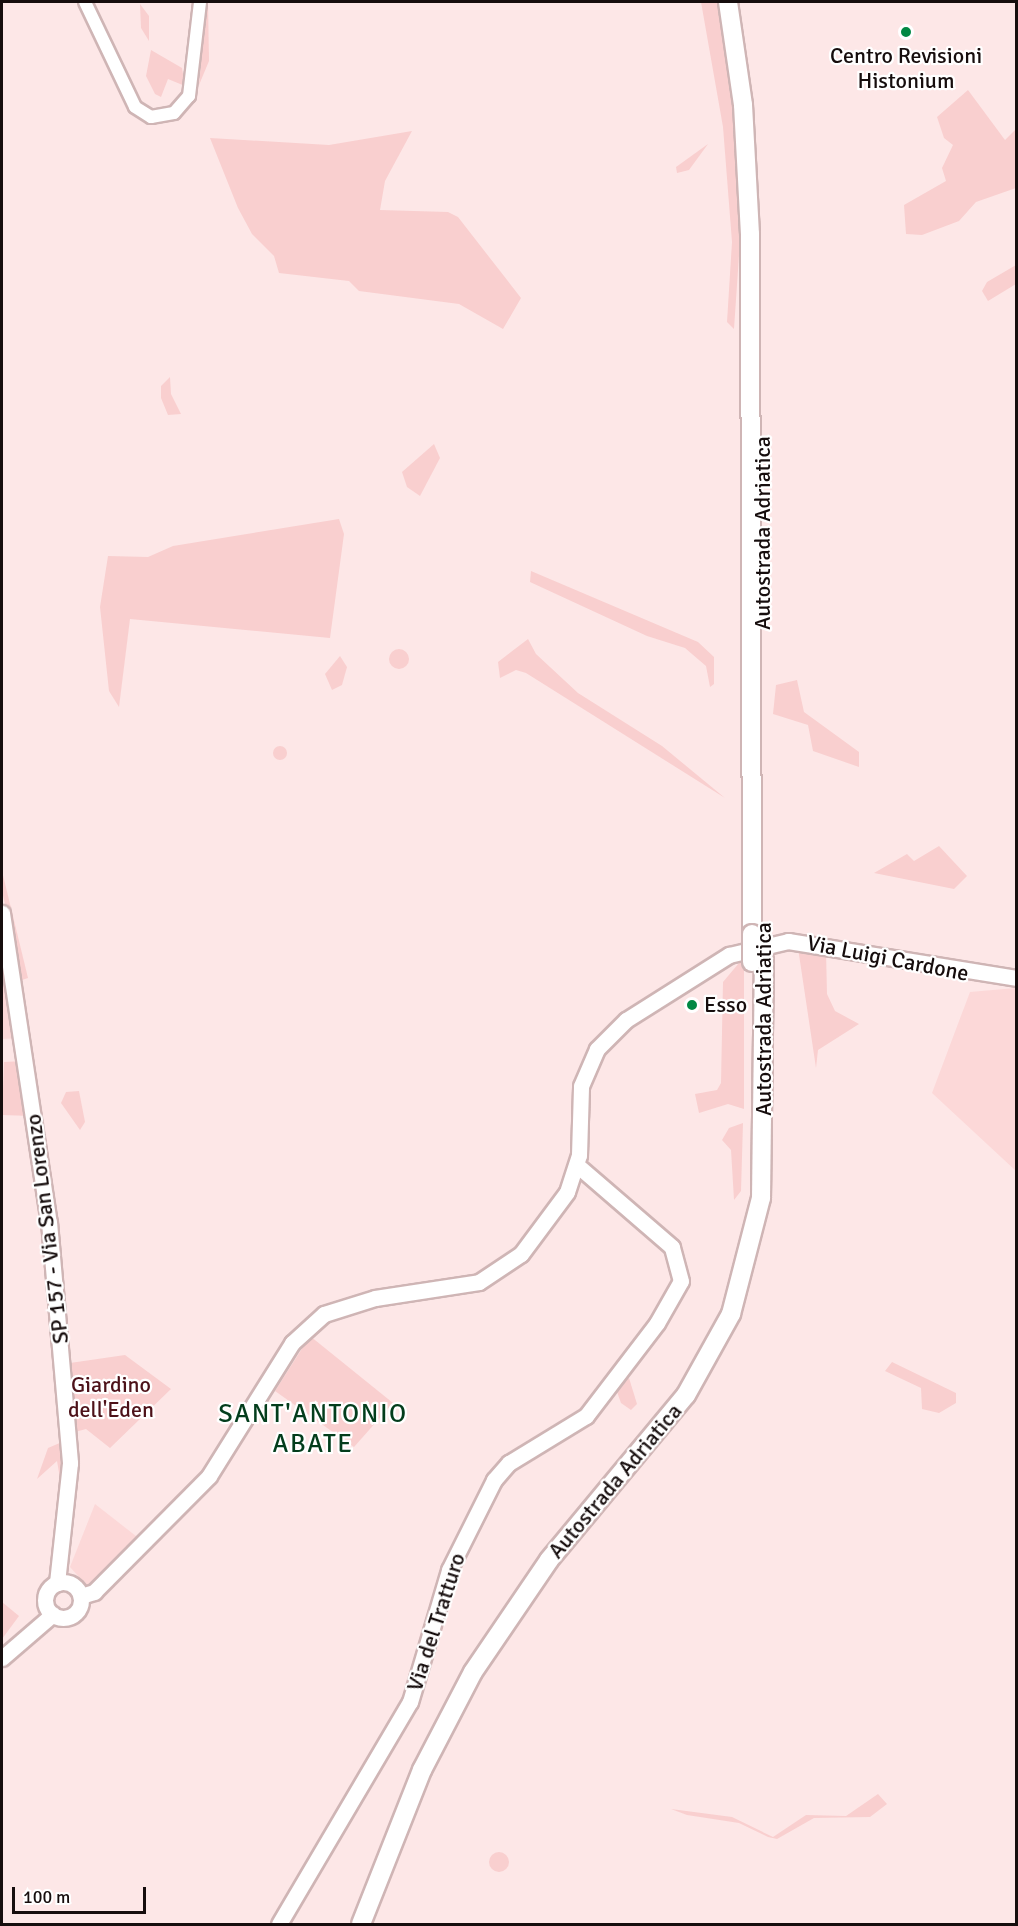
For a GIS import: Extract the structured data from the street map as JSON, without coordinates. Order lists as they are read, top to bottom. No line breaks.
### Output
{"streets":{"highway":["Autostrada Adriatica"],"main road":["Via Luigi Cardone","SP 157 - Via San Lorenzo","Via del Tratturo"]},"crossings":[["Via Luigi Cardone","SP 157 - Via San Lorenzo"],["Via Luigi Cardone","Via del Tratturo"]],"districts":["SANT'ANTONIO ABATE"],"parks":["Giardino dell'Eden"],"places":["Centro Revisioni Histonium","Esso"],"scale_bar":"100 m"}
